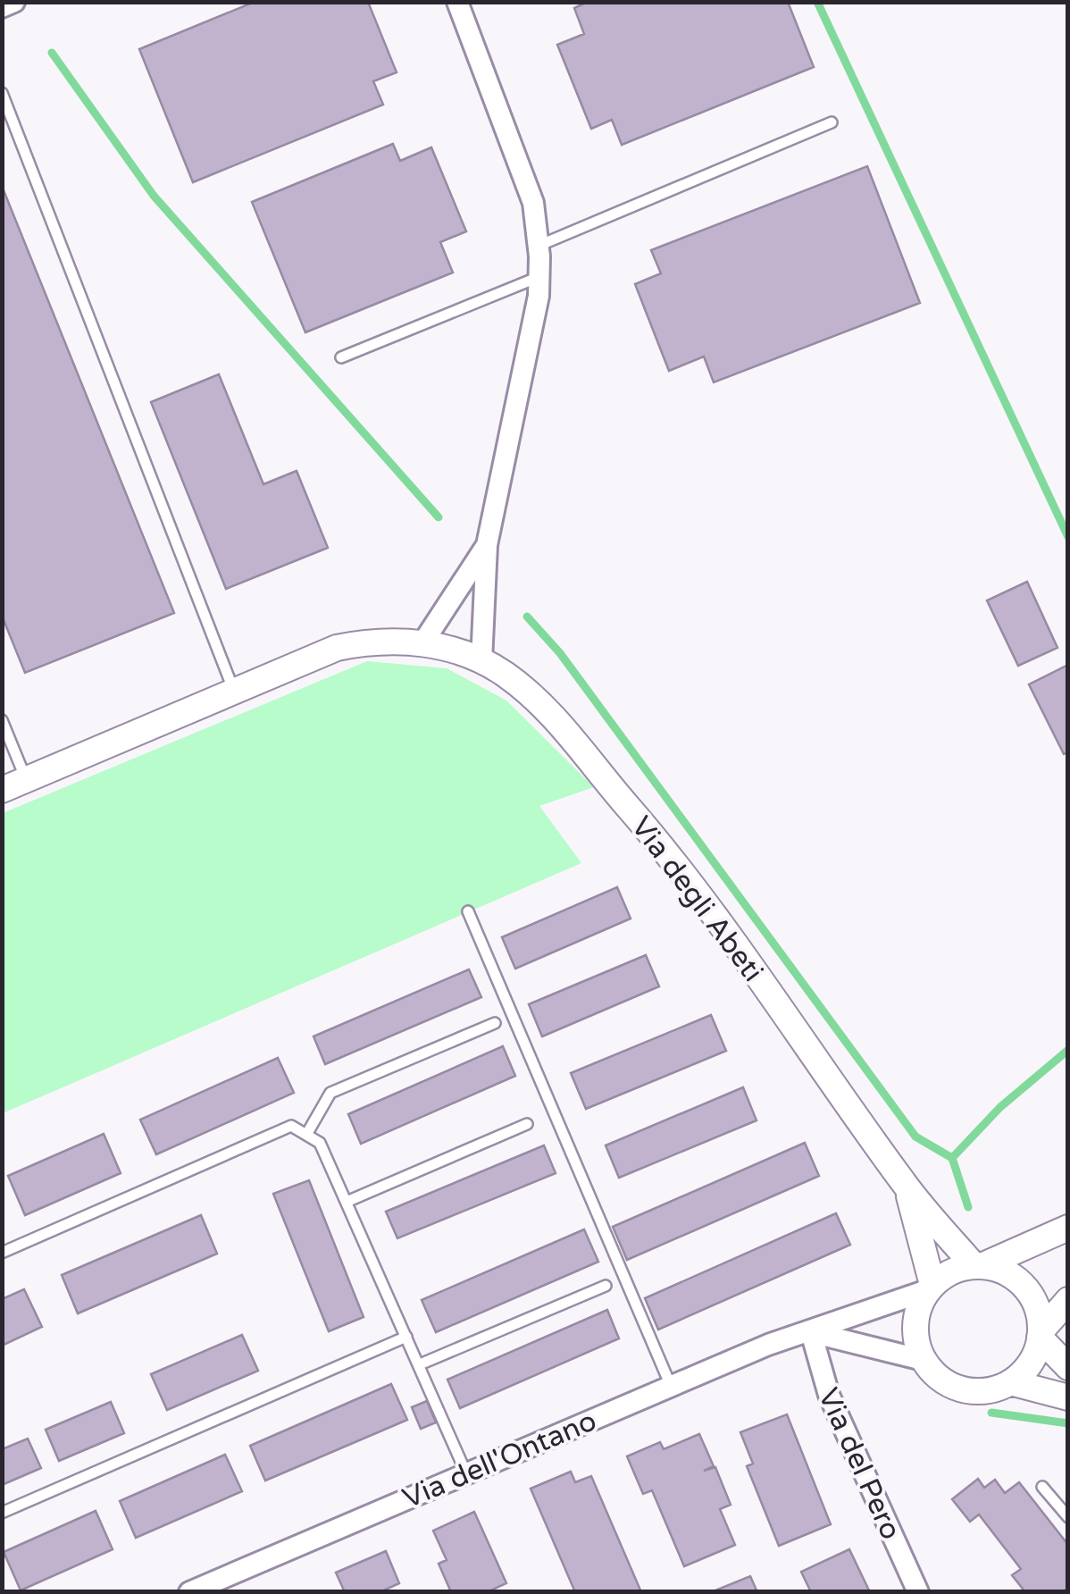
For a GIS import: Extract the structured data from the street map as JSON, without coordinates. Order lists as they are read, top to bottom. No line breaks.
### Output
{"streets":{"street":["Via degli Abeti","Via dell'Ontano","Via del Pero"]},"crossings":[["Via degli Abeti","Via dell'Ontano"],["Via dell'Ontano","Via del Pero"]]}
